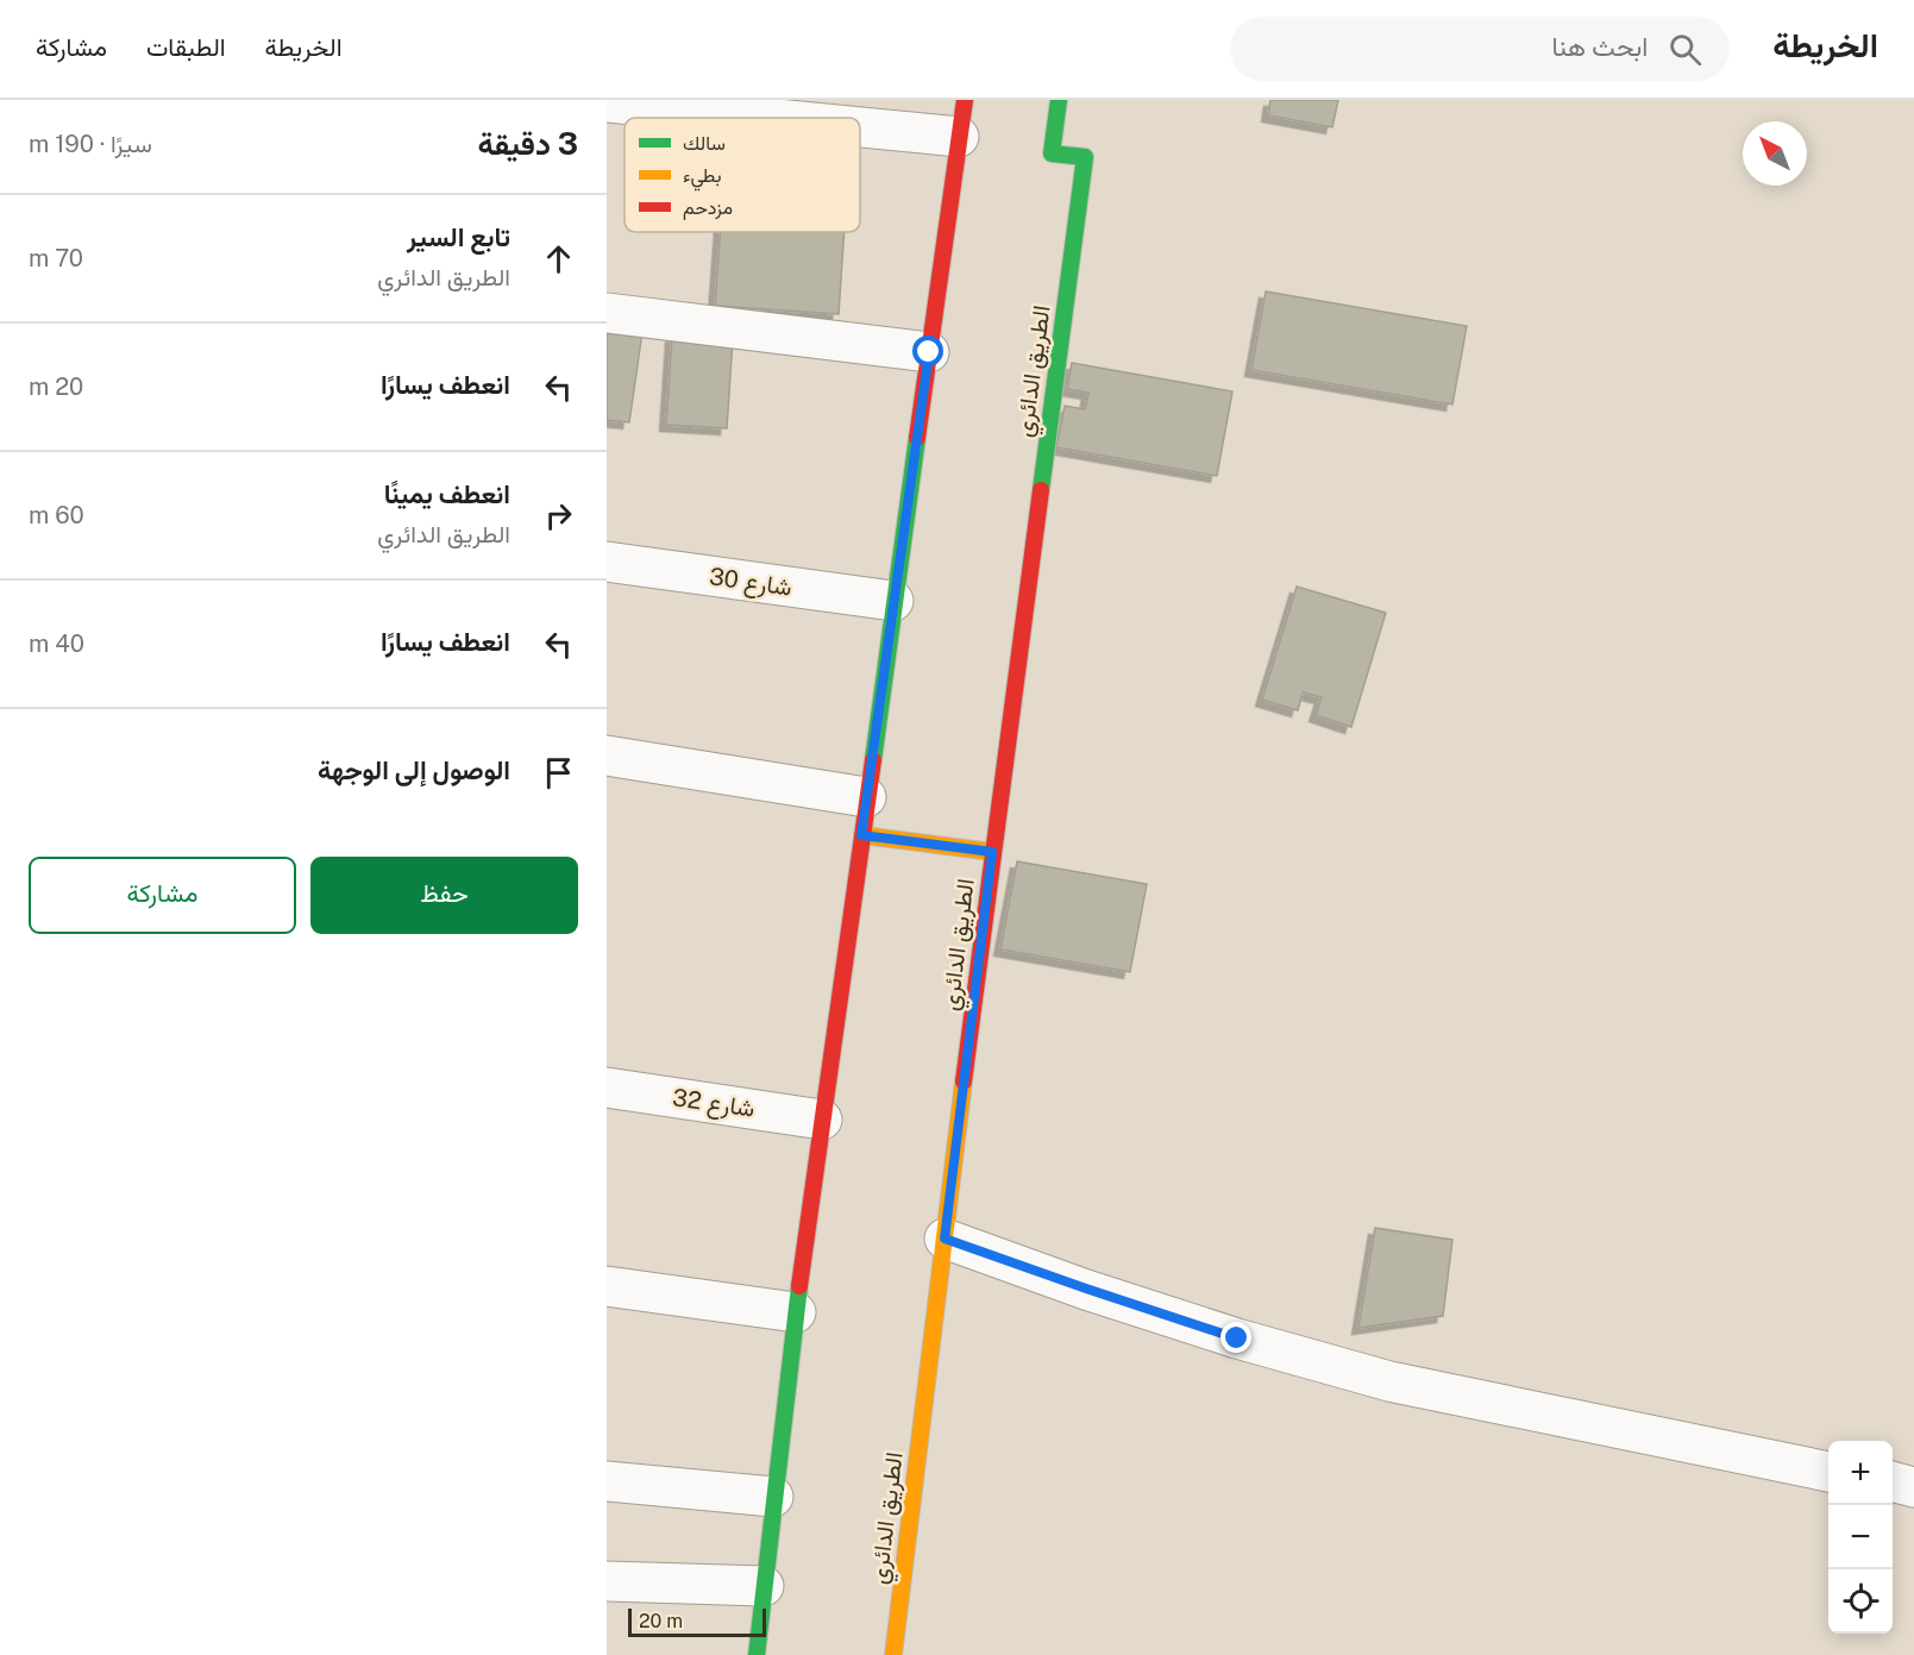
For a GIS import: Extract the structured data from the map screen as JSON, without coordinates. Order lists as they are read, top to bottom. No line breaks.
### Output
{"streets":{"main road":["الطريق الدائري"],"street":["شارع 30","شارع 32"]},"legend":["سالك","بطيء","مزدحم"],"scale_bar":"20 m","north":"top left","page":{"header":"الخريطة","search":"ابحث هنا","nav":["الخريطة","الطبقات","مشاركة"],"heading":["3 دقيقة","سيرًا · 190 m"],"list":[["تابع السير","الطريق الدائري","70 m"],["انعطف يسارًا","20 m"],["انعطف يمينًا","الطريق الدائري","60 m"],["انعطف يسارًا","40 m"],"الوصول إلى الوجهة"],"buttons":["حفظ","مشاركة"],"map_buttons":["+","−"],"scale":"20 m"}}
